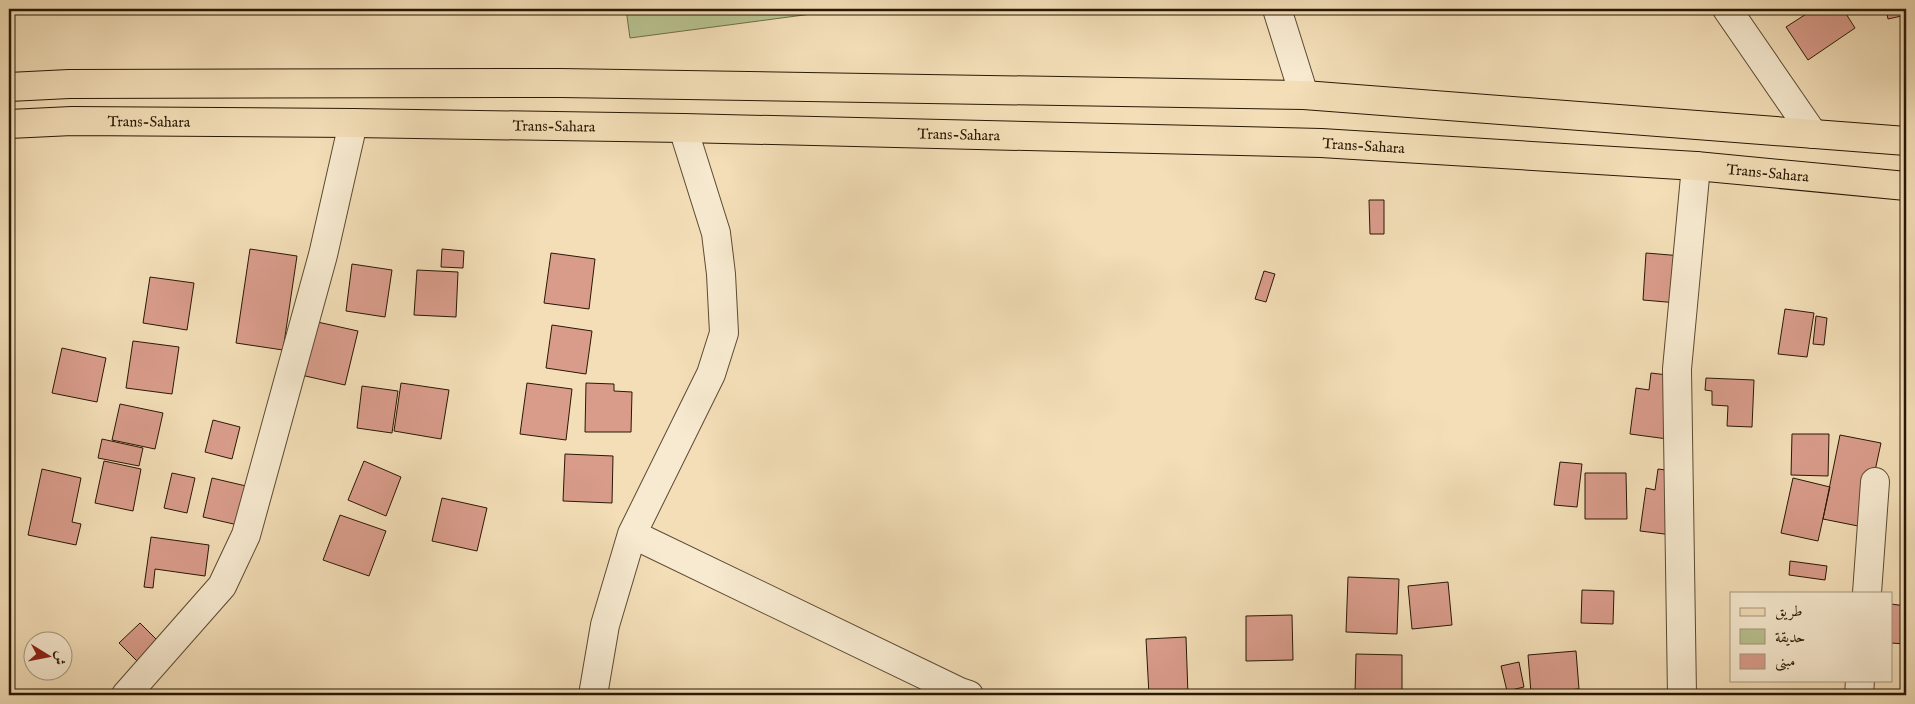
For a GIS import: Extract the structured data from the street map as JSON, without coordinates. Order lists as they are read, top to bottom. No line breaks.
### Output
{"streets":{"main road":["Trans-Sahara"]},"legend":["طريق","حديقة","مبنى"],"north":"right"}
